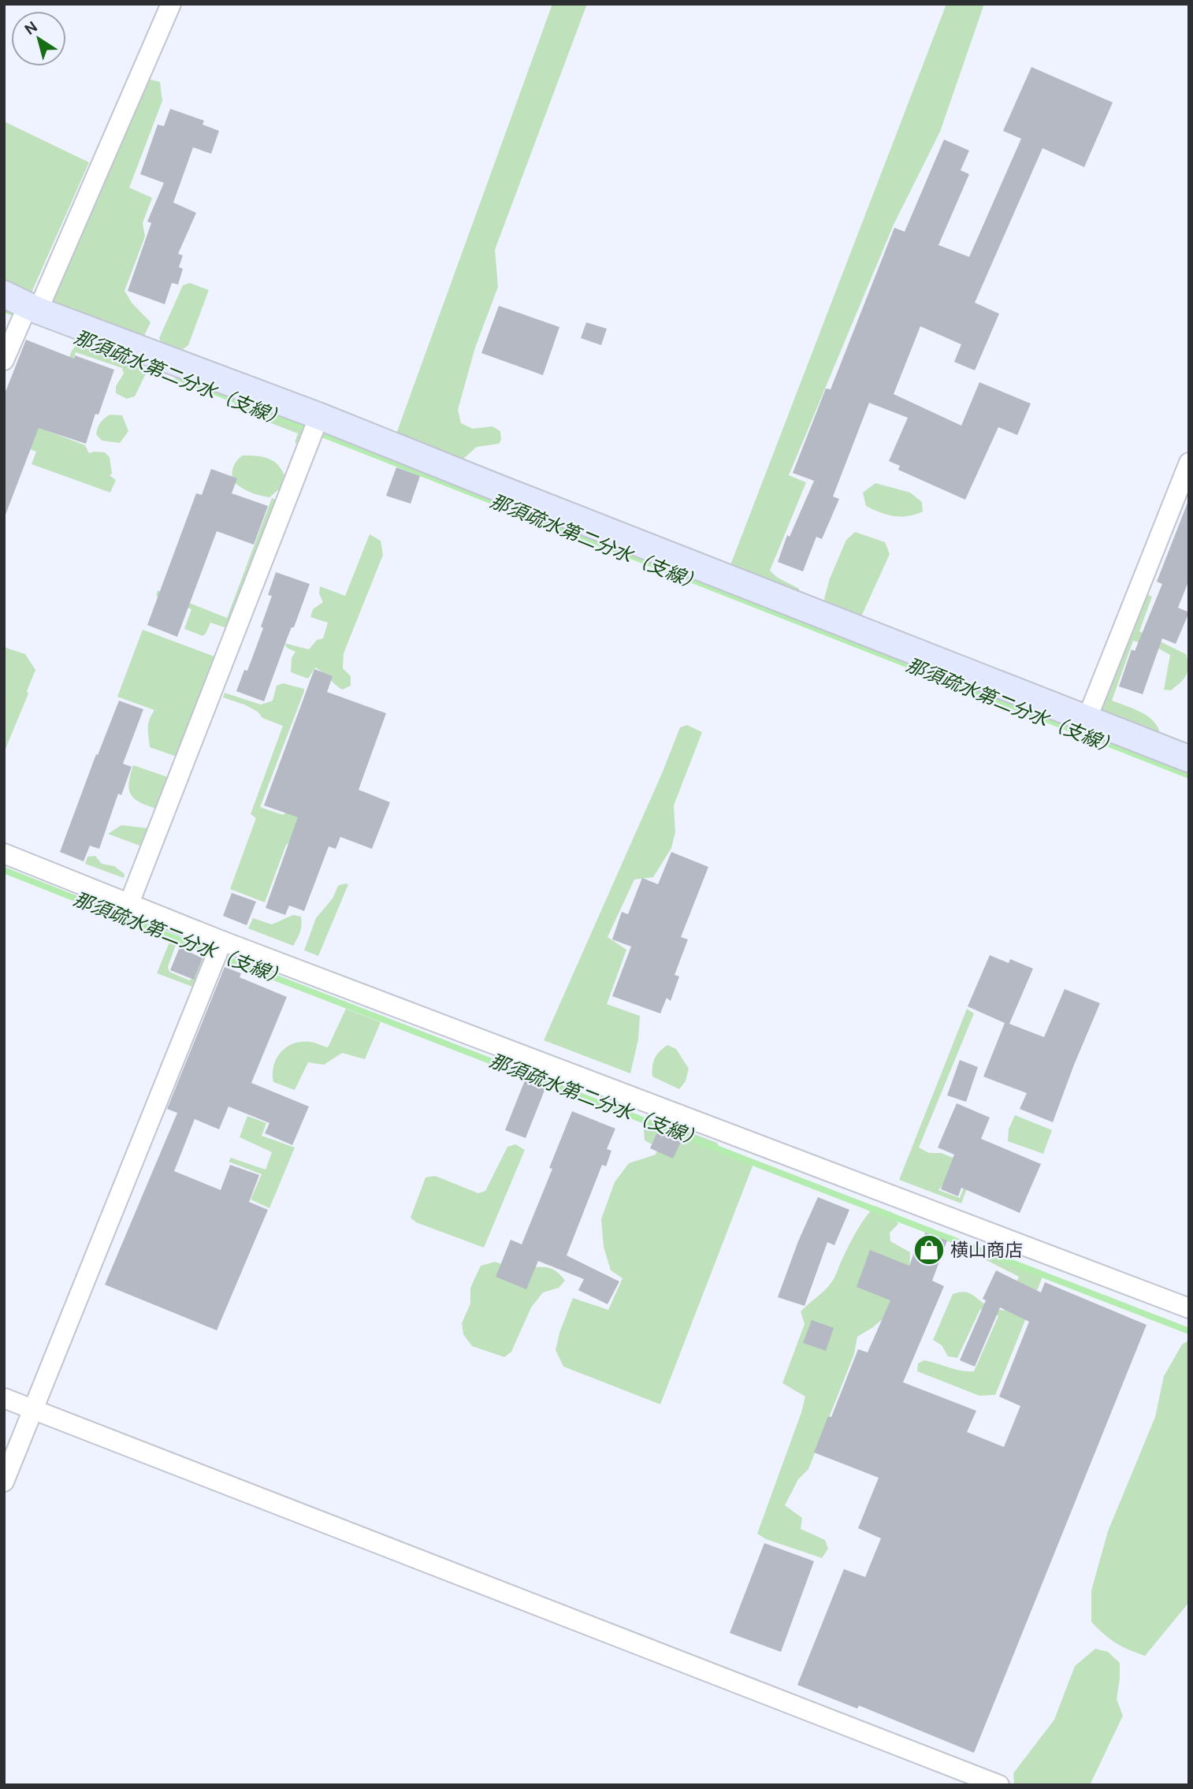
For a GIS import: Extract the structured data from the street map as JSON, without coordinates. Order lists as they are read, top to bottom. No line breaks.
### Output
{"water":["那須疏水第二分水（支線）"],"places":{"shop":["横山商店"]},"north":"top left"}
